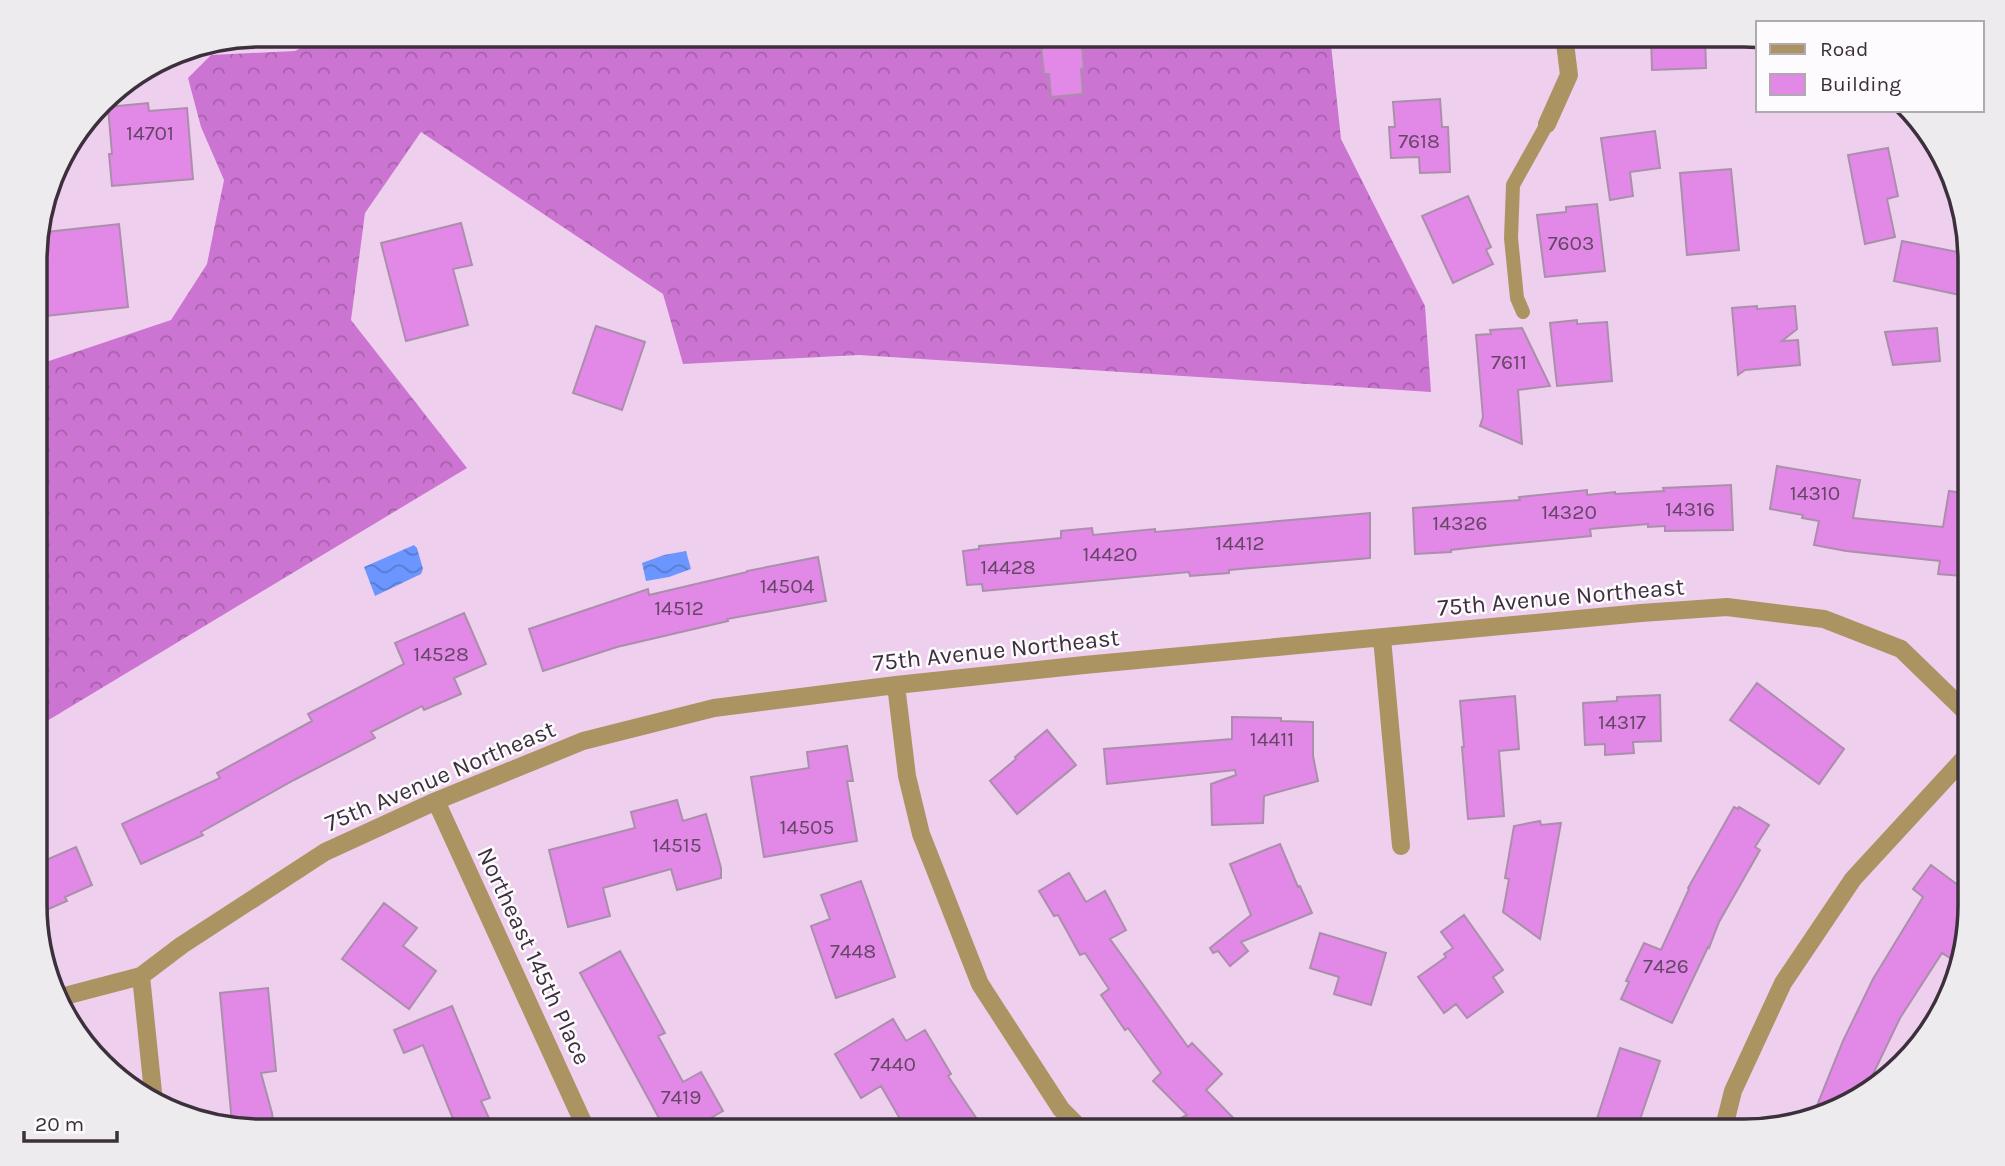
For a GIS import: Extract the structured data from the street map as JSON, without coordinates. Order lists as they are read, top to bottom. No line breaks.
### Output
{"streets":{"street":["75th Avenue Northeast","Northeast 145th Place"]},"crossings":[["75th Avenue Northeast","Northeast 145th Place"]],"house_numbers":["14701","7618","7603","7611","14310","14316","14320","14326","14412","14420","14428","14504","14512","14528","14317","14411","14505","14515","7448","7426","7440","7419"],"legend":["Road","Building"],"scale_bar":"20 m"}
